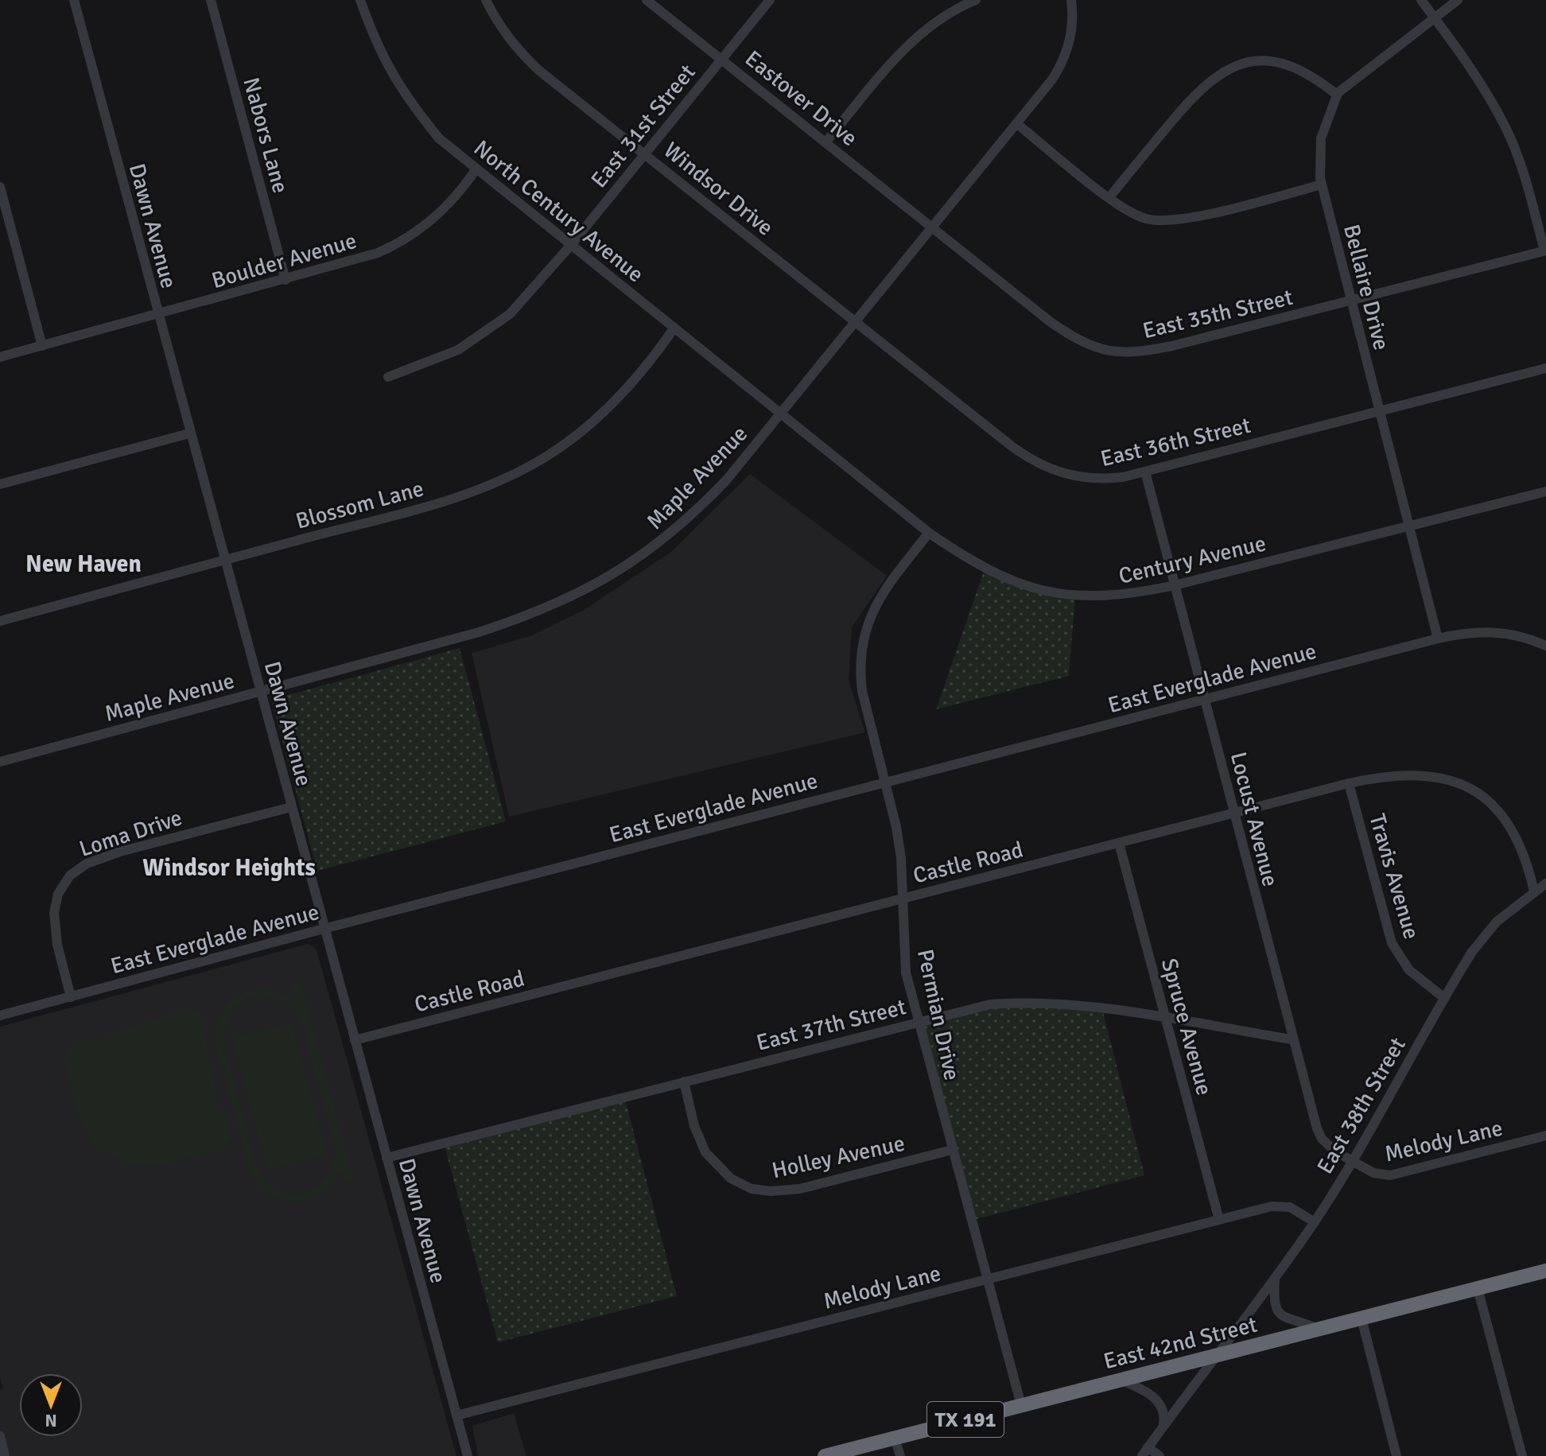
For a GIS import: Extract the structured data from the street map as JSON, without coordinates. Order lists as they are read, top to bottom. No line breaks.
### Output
{"streets":{"highway":["East 42nd Street","TX 191"],"street":["Eastover Drive","East 31st Street","Nabors Lane","Windsor Drive","North Century Avenue","Dawn Avenue","Boulder Avenue","Bellaire Drive","East 35th Street","East 36th Street","Maple Avenue","Blossom Lane","Century Avenue","East Everglade Avenue","Locust Avenue","Loma Drive","Castle Road","Travis Avenue","Permian Drive","East 37th Street","Spruce Avenue","East 38th Street","Melody Lane","Holley Avenue"]},"crossings":[["Eastover Drive","East 31st Street"],["Eastover Drive","East 35th Street"],["Eastover Drive","Maple Avenue"],["East 31st Street","Windsor Drive"],["East 31st Street","North Century Avenue"],["Nabors Lane","Boulder Avenue"],["Windsor Drive","East 36th Street"],["Windsor Drive","Maple Avenue"],["North Century Avenue","Boulder Avenue"],["North Century Avenue","Maple Avenue"],["North Century Avenue","Blossom Lane"],["North Century Avenue","Century Avenue"],["Dawn Avenue","Boulder Avenue"],["Dawn Avenue","Maple Avenue"],["Dawn Avenue","Blossom Lane"],["Dawn Avenue","East Everglade Avenue"],["Dawn Avenue","Loma Drive"],["Dawn Avenue","Castle Road"],["Dawn Avenue","East 37th Street"],["Dawn Avenue","Melody Lane"],["Bellaire Drive","East 35th Street"],["Bellaire Drive","East 36th Street"],["Bellaire Drive","Century Avenue"],["Bellaire Drive","East Everglade Avenue"],["East 35th Street","Maple Avenue"],["East 36th Street","Maple Avenue"],["East 36th Street","Locust Avenue"],["Maple Avenue","Century Avenue"],["Century Avenue","Locust Avenue"],["Century Avenue","Permian Drive"],["East Everglade Avenue","Locust Avenue"],["East Everglade Avenue","Loma Drive"],["East Everglade Avenue","Permian Drive"],["Locust Avenue","Castle Road"],["Locust Avenue","East 37th Street"],["Locust Avenue","East 38th Street"],["Locust Avenue","Melody Lane"],["Castle Road","Travis Avenue"],["Castle Road","Permian Drive"],["Castle Road","Spruce Avenue"],["Castle Road","East 38th Street"],["Travis Avenue","East 38th Street"],["Permian Drive","East 37th Street"],["Permian Drive","Melody Lane"],["Permian Drive","Holley Avenue"],["Permian Drive","East 42nd Street"],["East 37th Street","Spruce Avenue"],["East 37th Street","Holley Avenue"],["Spruce Avenue","Melody Lane"],["East 38th Street","Melody Lane"],["East 38th Street","East 42nd Street"]],"districts":["New Haven","Windsor Heights"],"north":"bottom"}
